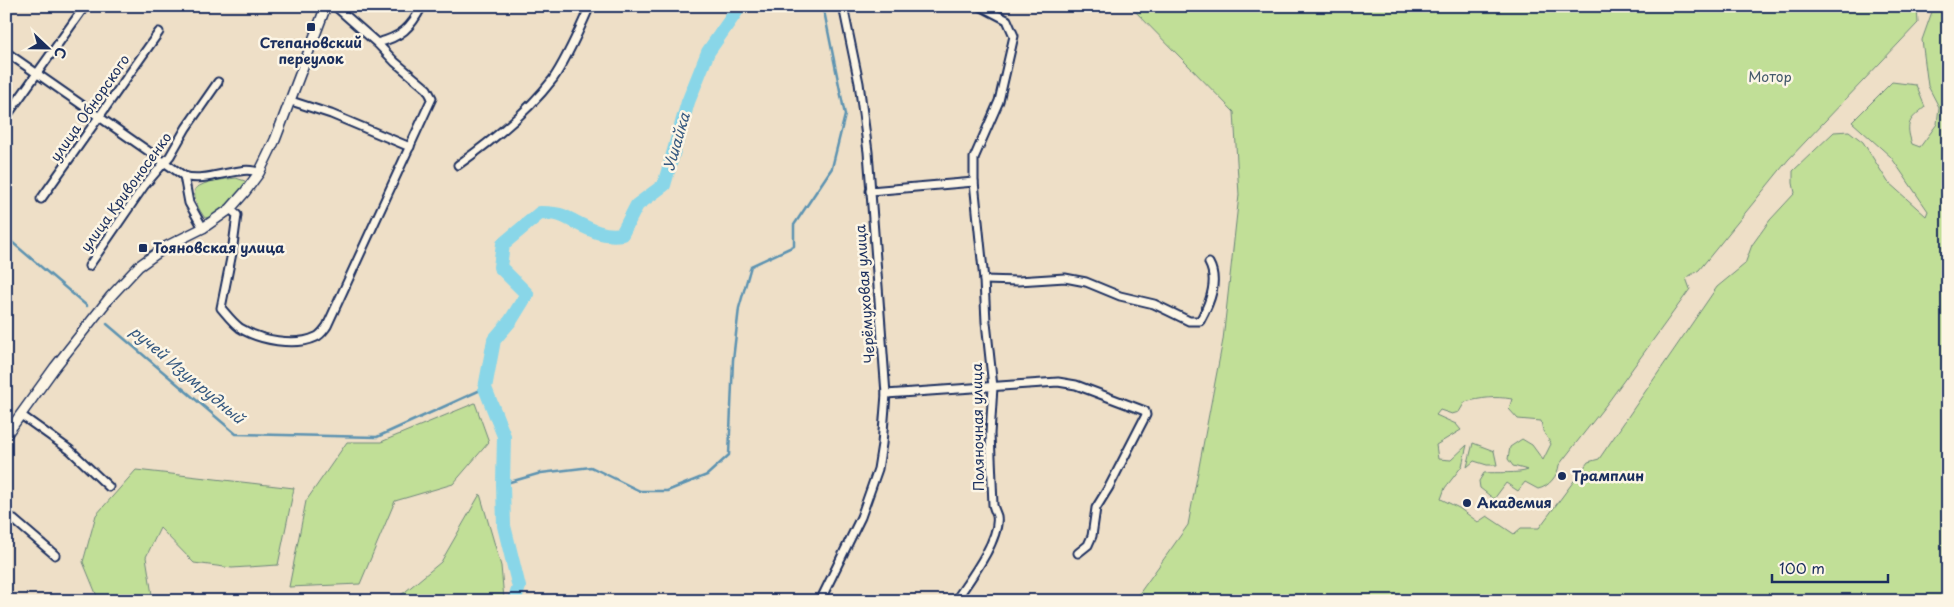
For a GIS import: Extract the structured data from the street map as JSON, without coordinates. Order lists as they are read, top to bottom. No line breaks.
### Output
{"streets":{"street":["улица Обнорского","улица Кривоносенко","Черёмуховая улица","Поляночная улица"]},"water":["Ушайка","ручей Изумрудный"],"parks":["Мотор"],"places":{"transit":["Степановский переулок","Тояновская улица"],"other":["Трамплин","Академия"]},"scale_bar":"100 m","north":"right"}
